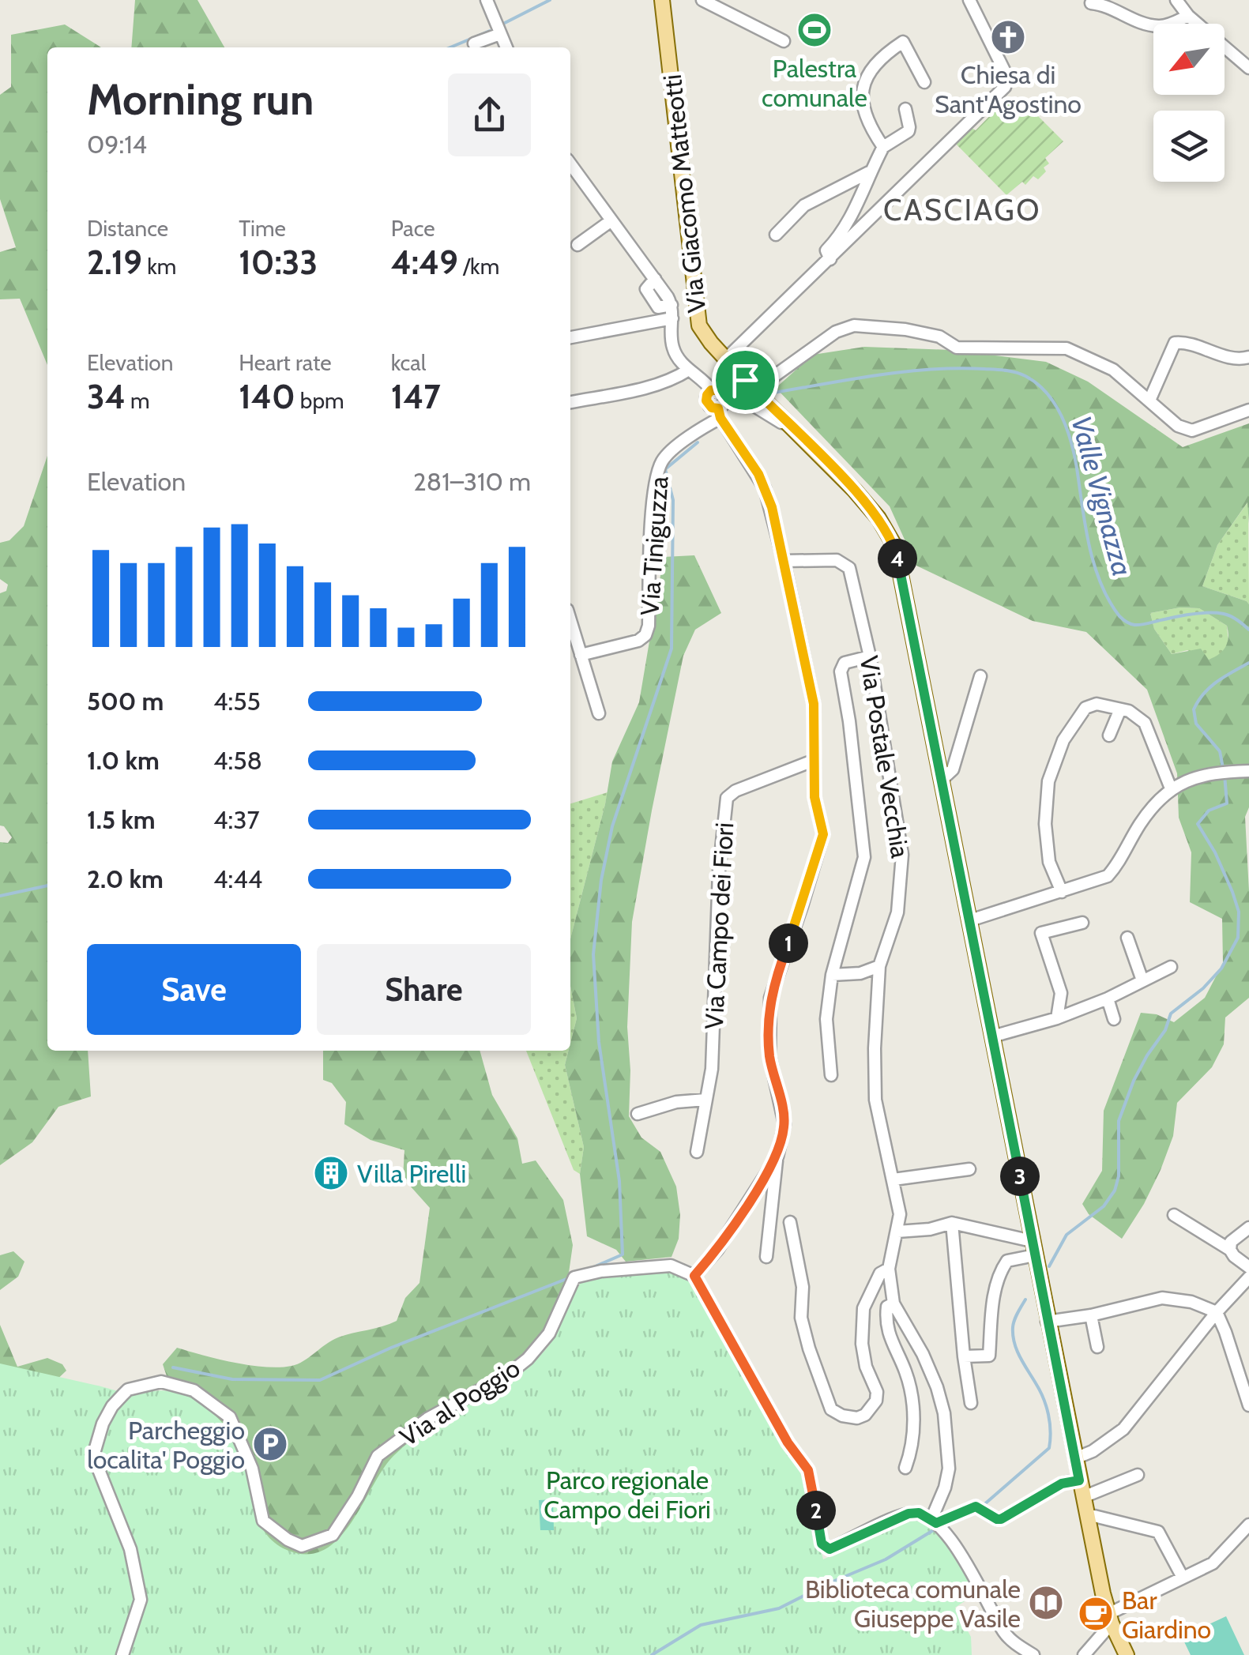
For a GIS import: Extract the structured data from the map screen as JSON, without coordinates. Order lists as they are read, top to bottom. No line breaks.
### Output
{"streets":{"main road":["Via Giacomo Matteotti"],"street":["Via Tiniguzza","Via Postale Vecchia","Via Campo dei Fiori","Via al Poggio"]},"districts":["CASCIAGO"],"water":["Valle Vignazza"],"parks":["Parco regionale Campo dei Fiori"],"places":{"sports":["Palestra comunale"],"church":["Chiesa di Sant'Agostino"],"building":["Villa Pirelli"],"parking":["Parcheggio localita' Poggio"],"library":["Biblioteca comunale Giuseppe Vasile"],"cafe":["Bar Giardino"]},"north":"bottom left","page":{"heading":["Morning run","09:14"],"stats":[["Distance","2.19 km"],["Time","10:33"],["Pace","4:49 /km"],["Elevation","34 m"],["Heart rate","140 bpm"],["kcal","147"]],"chart":["Elevation","281–310 m"],"pins":["4","1","3","2"],"list":[{"name":"500 m","note":"4:55"},{"name":"1.0 km","note":"4:58"},{"name":"1.5 km","note":"4:37"},{"name":"2.0 km","note":"4:44"}],"buttons":["Save","Share"]}}
